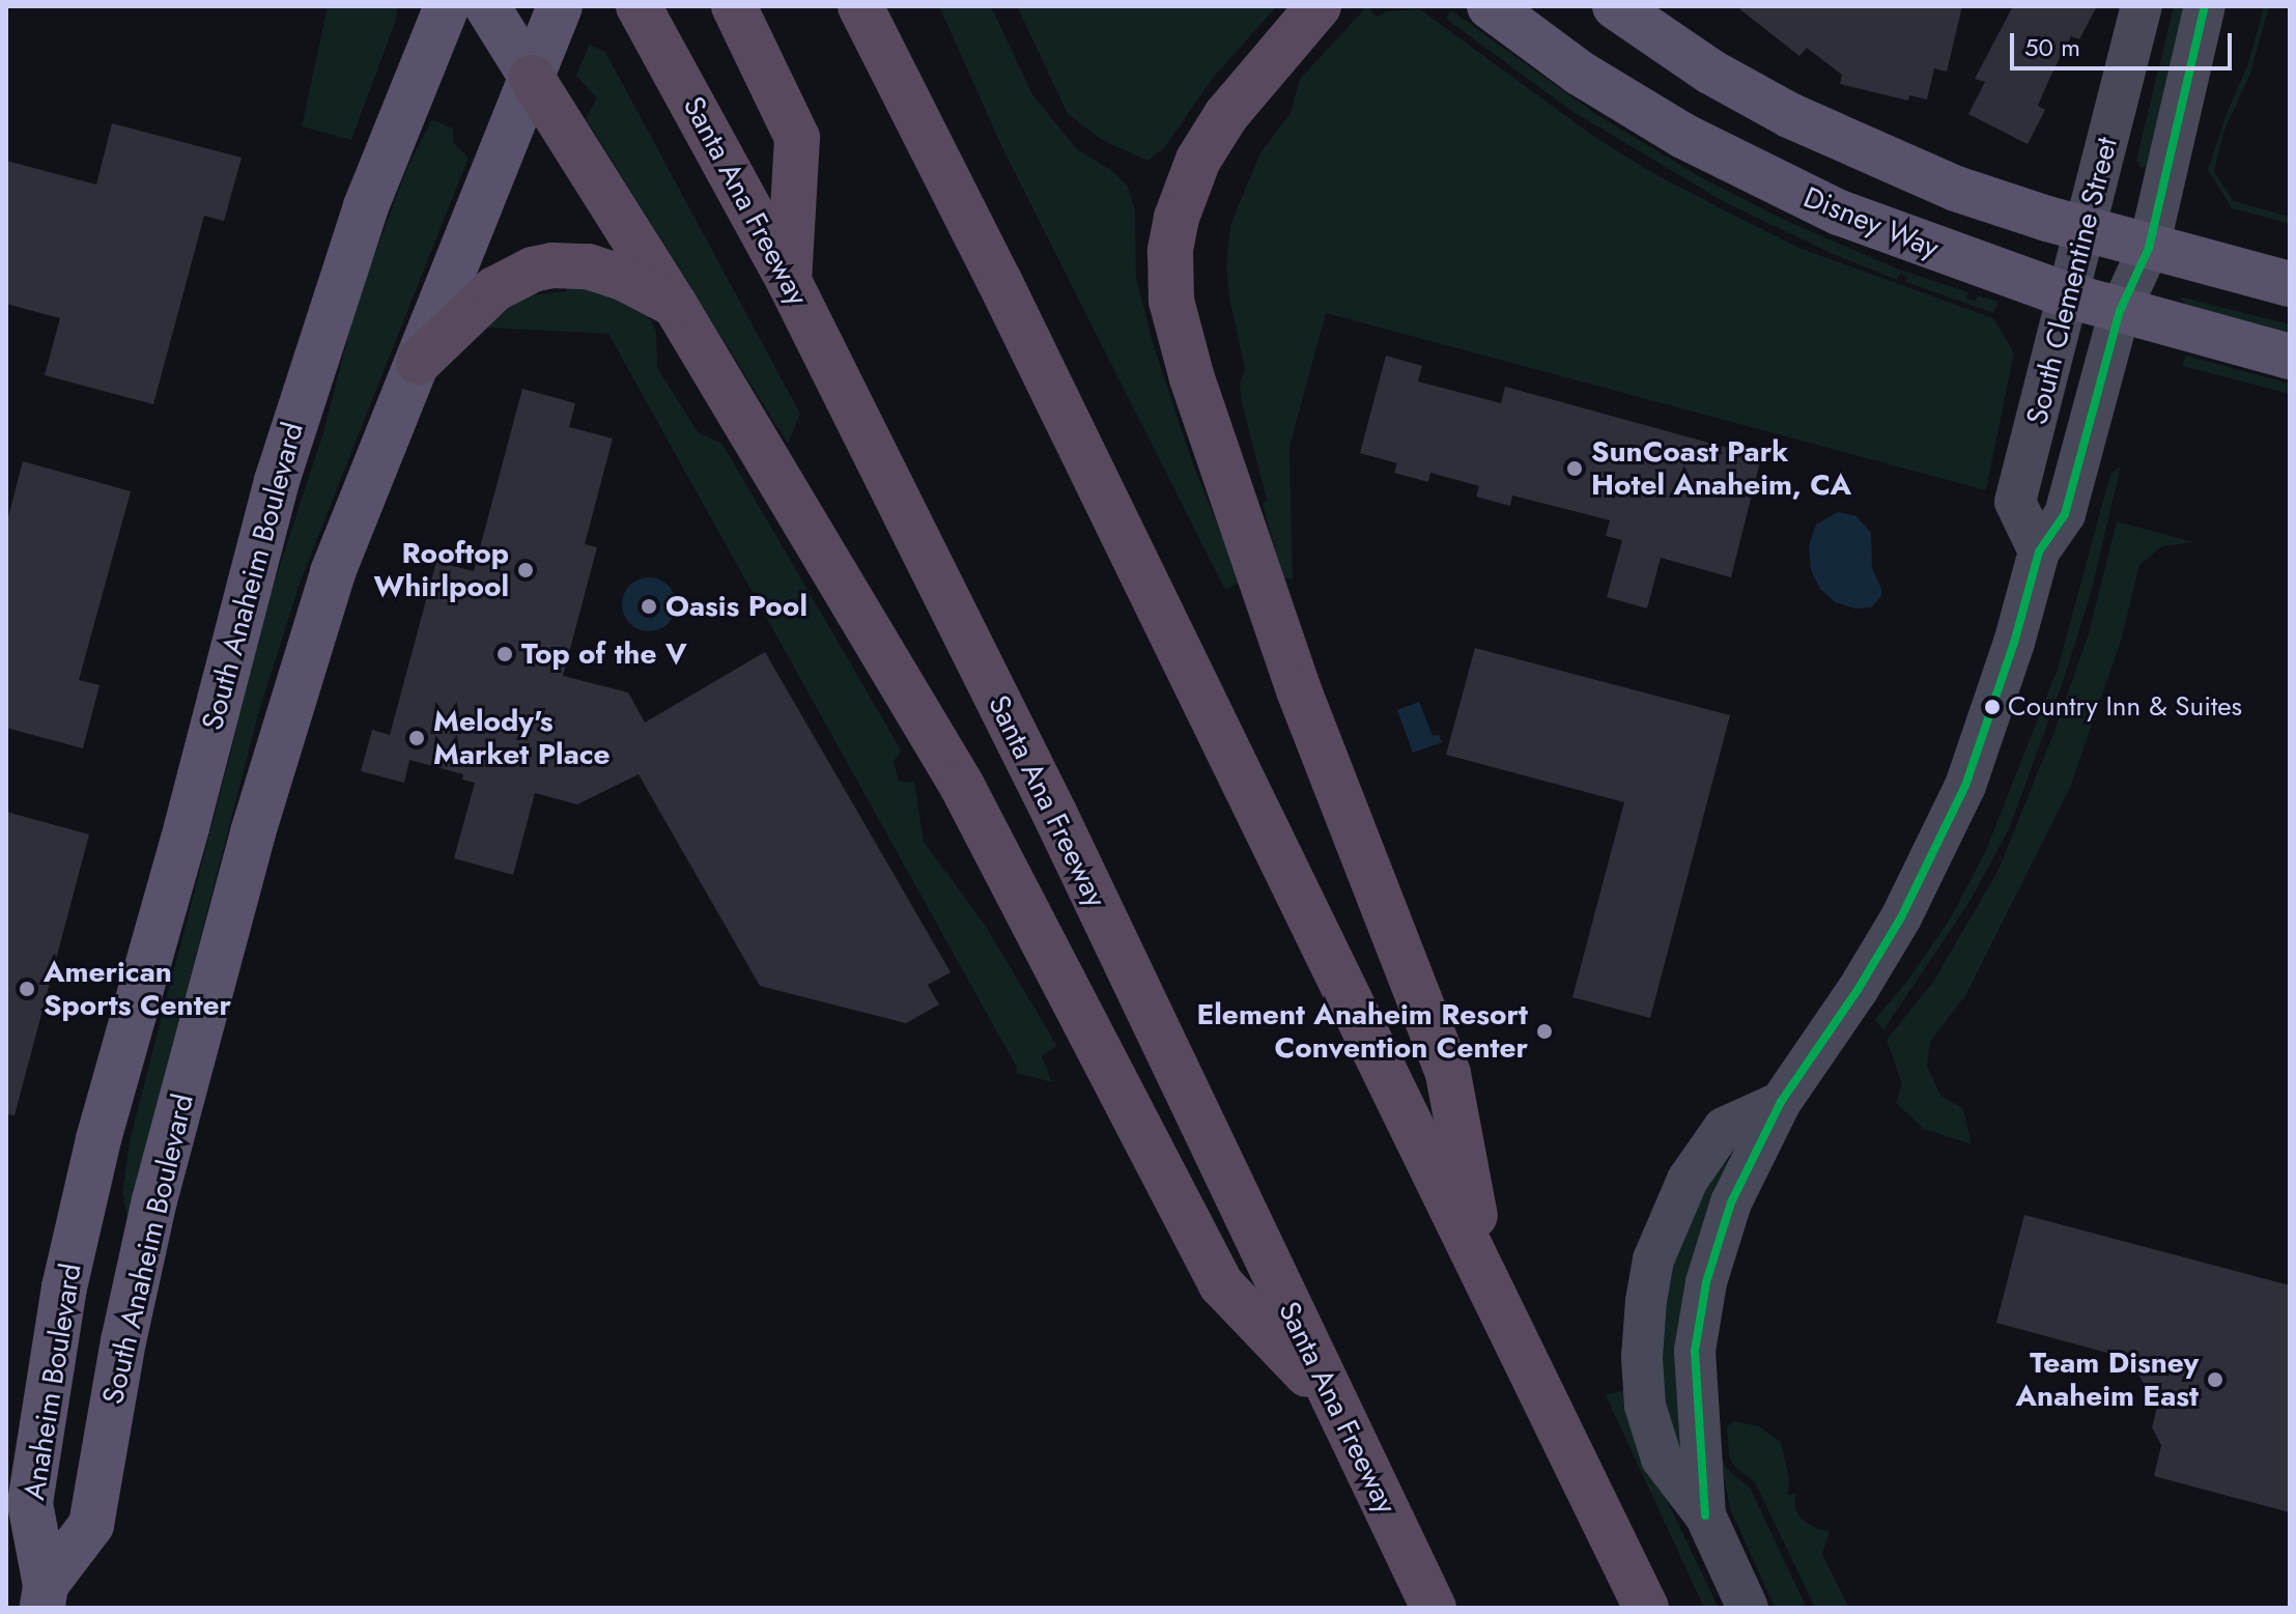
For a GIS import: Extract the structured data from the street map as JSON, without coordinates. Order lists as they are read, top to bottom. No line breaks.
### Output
{"streets":{"highway":["Santa Ana Freeway"],"main road":["Disney Way","South Anaheim Boulevard","Anaheim Boulevard"],"street":["South Clementine Street"]},"crossings":[["Disney Way","South Clementine Street"],["South Anaheim Boulevard","Anaheim Boulevard"]],"places":["SunCoast Park Hotel Anaheim, CA","Rooftop Whirlpool","Oasis Pool","Top of the V","Country Inn & Suites","Melody's Market Place","American Sports Center","Element Anaheim Resort Convention Center","Team Disney Anaheim East"],"scale_bar":"50 m"}
